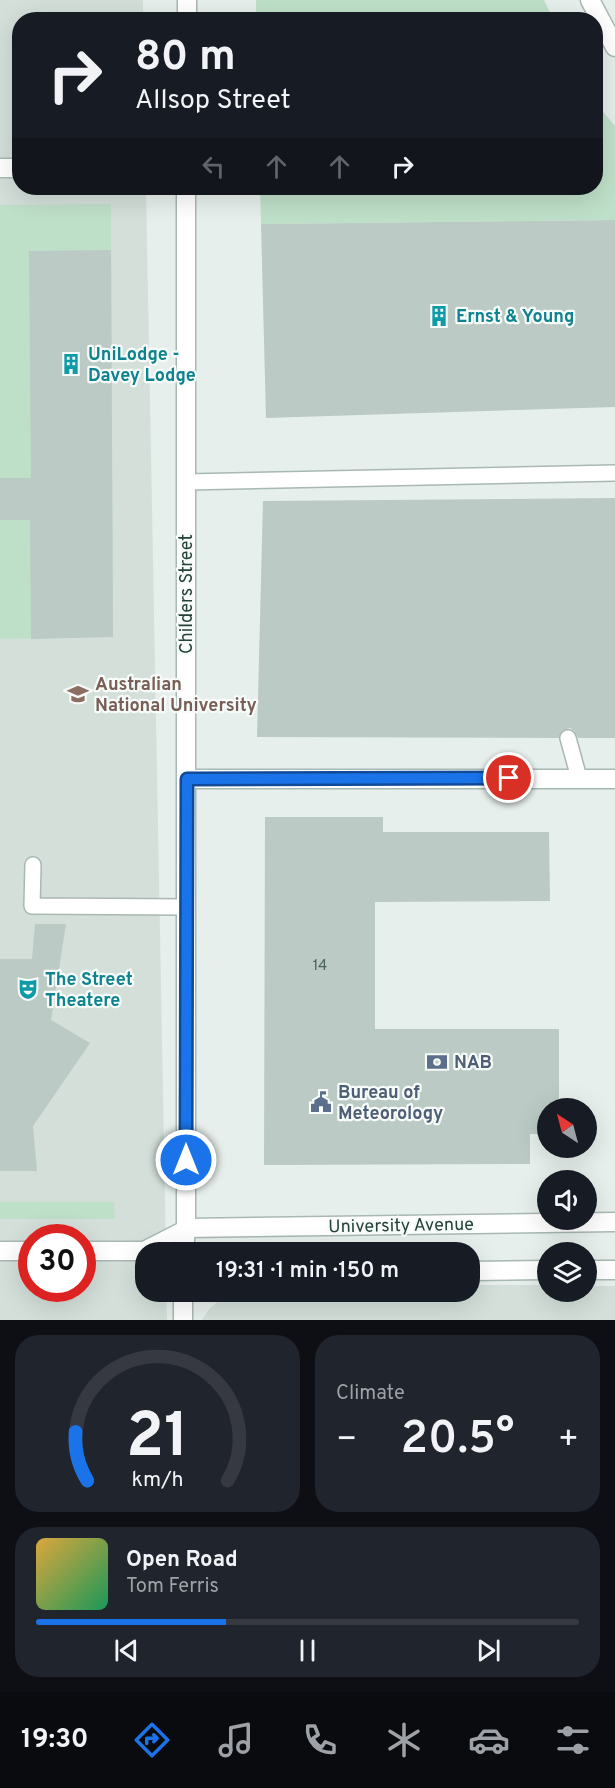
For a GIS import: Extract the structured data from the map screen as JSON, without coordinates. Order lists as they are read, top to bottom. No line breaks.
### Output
{"streets":{"street":["Childers Street","University Avenue"]},"crossings":[["Childers Street","University Avenue"]],"places":{"building":["Ernst & Young","UniLodge - Davey Lodge"],"school or university":["Australian National University"],"theatre":["The Street Theatere"],"bank":["NAB"],"public building":["Bureau of Meteorology"]},"house_numbers":["14"],"north":"top left","page":{"turn":["80 m","Allsop Street"],"limit":"30","trip":"19:31 · 1 min · 150 m","tile":"Climate","heat":["−","20.5°","+"],"song":["Open Road","Tom Ferris"],"tabs":"19:30","gauge":["21","km/h"]}}
